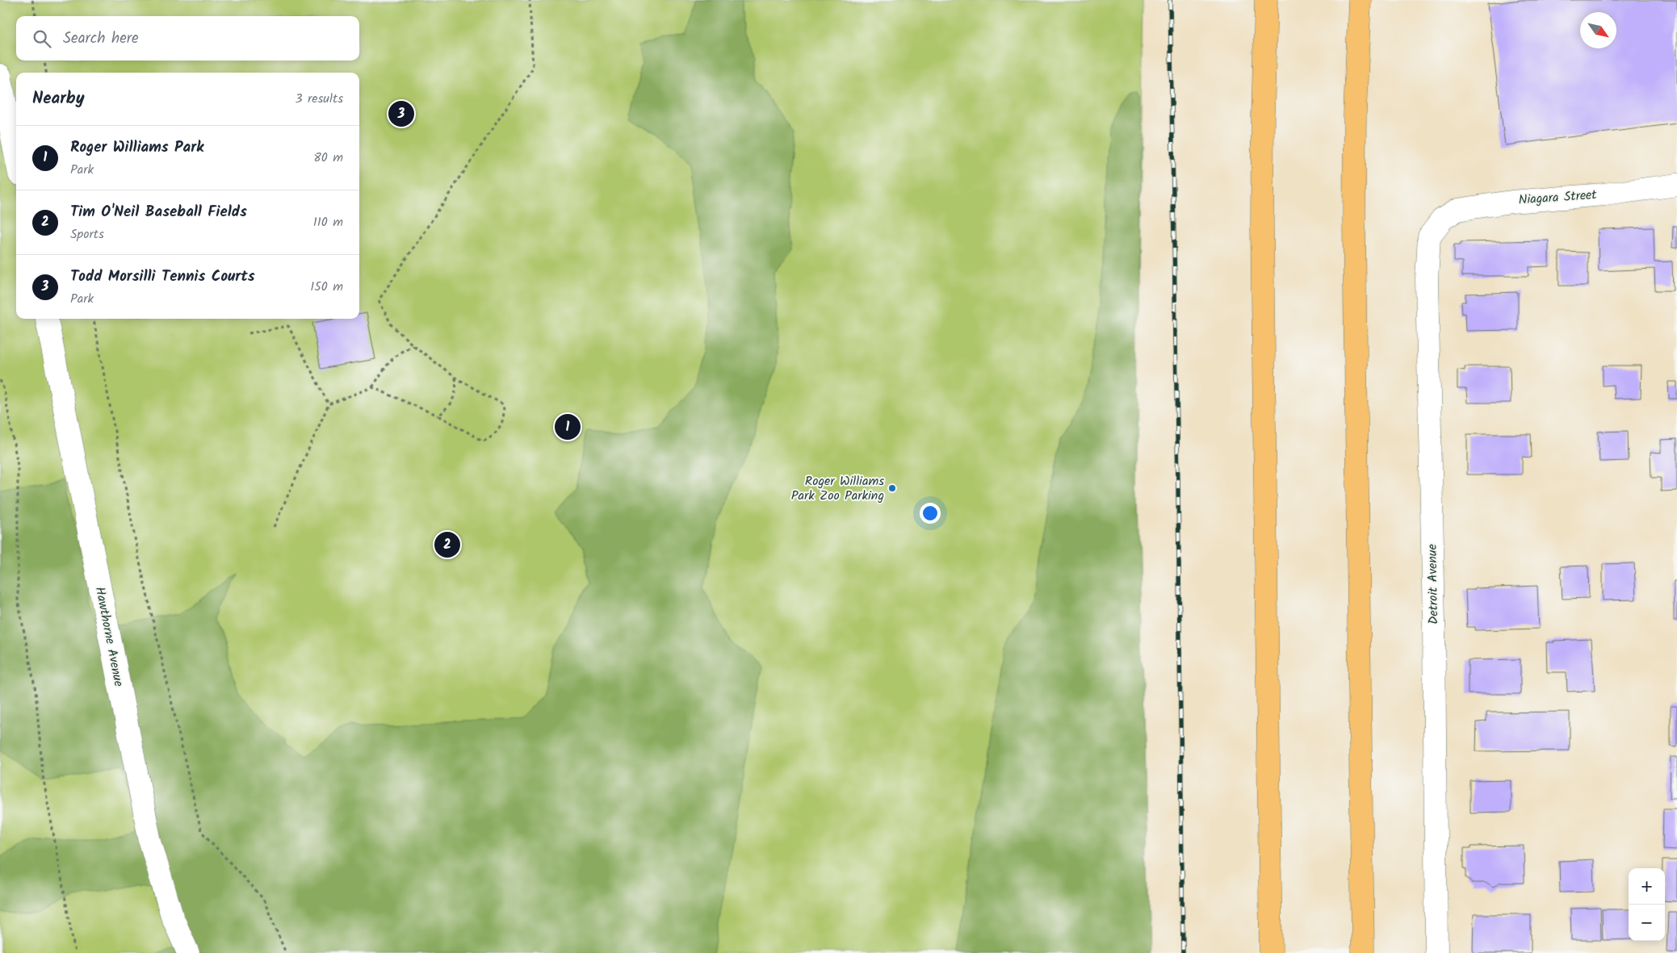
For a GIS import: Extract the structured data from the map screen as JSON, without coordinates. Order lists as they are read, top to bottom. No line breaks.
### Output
{"streets":{"street":["Niagara Street","Detroit Avenue","Hawthorne Avenue"]},"crossings":[["Niagara Street","Detroit Avenue"]],"places":["Roger Williams Park Zoo Parking"],"north":"bottom right","page":{"search":"Search here","heading":["Nearby","3 results"],"pins":["3","1","2"],"list":[{"mark":"1","name":"Roger Williams Park","note":"Park","value":"80 m"},{"mark":"2","name":"Tim O'Neil Baseball Fields","note":"Sports","value":"110 m"},{"mark":"3","name":"Todd Morsilli Tennis Courts","note":"Park","value":"150 m"}],"map_buttons":["+","−"]}}
